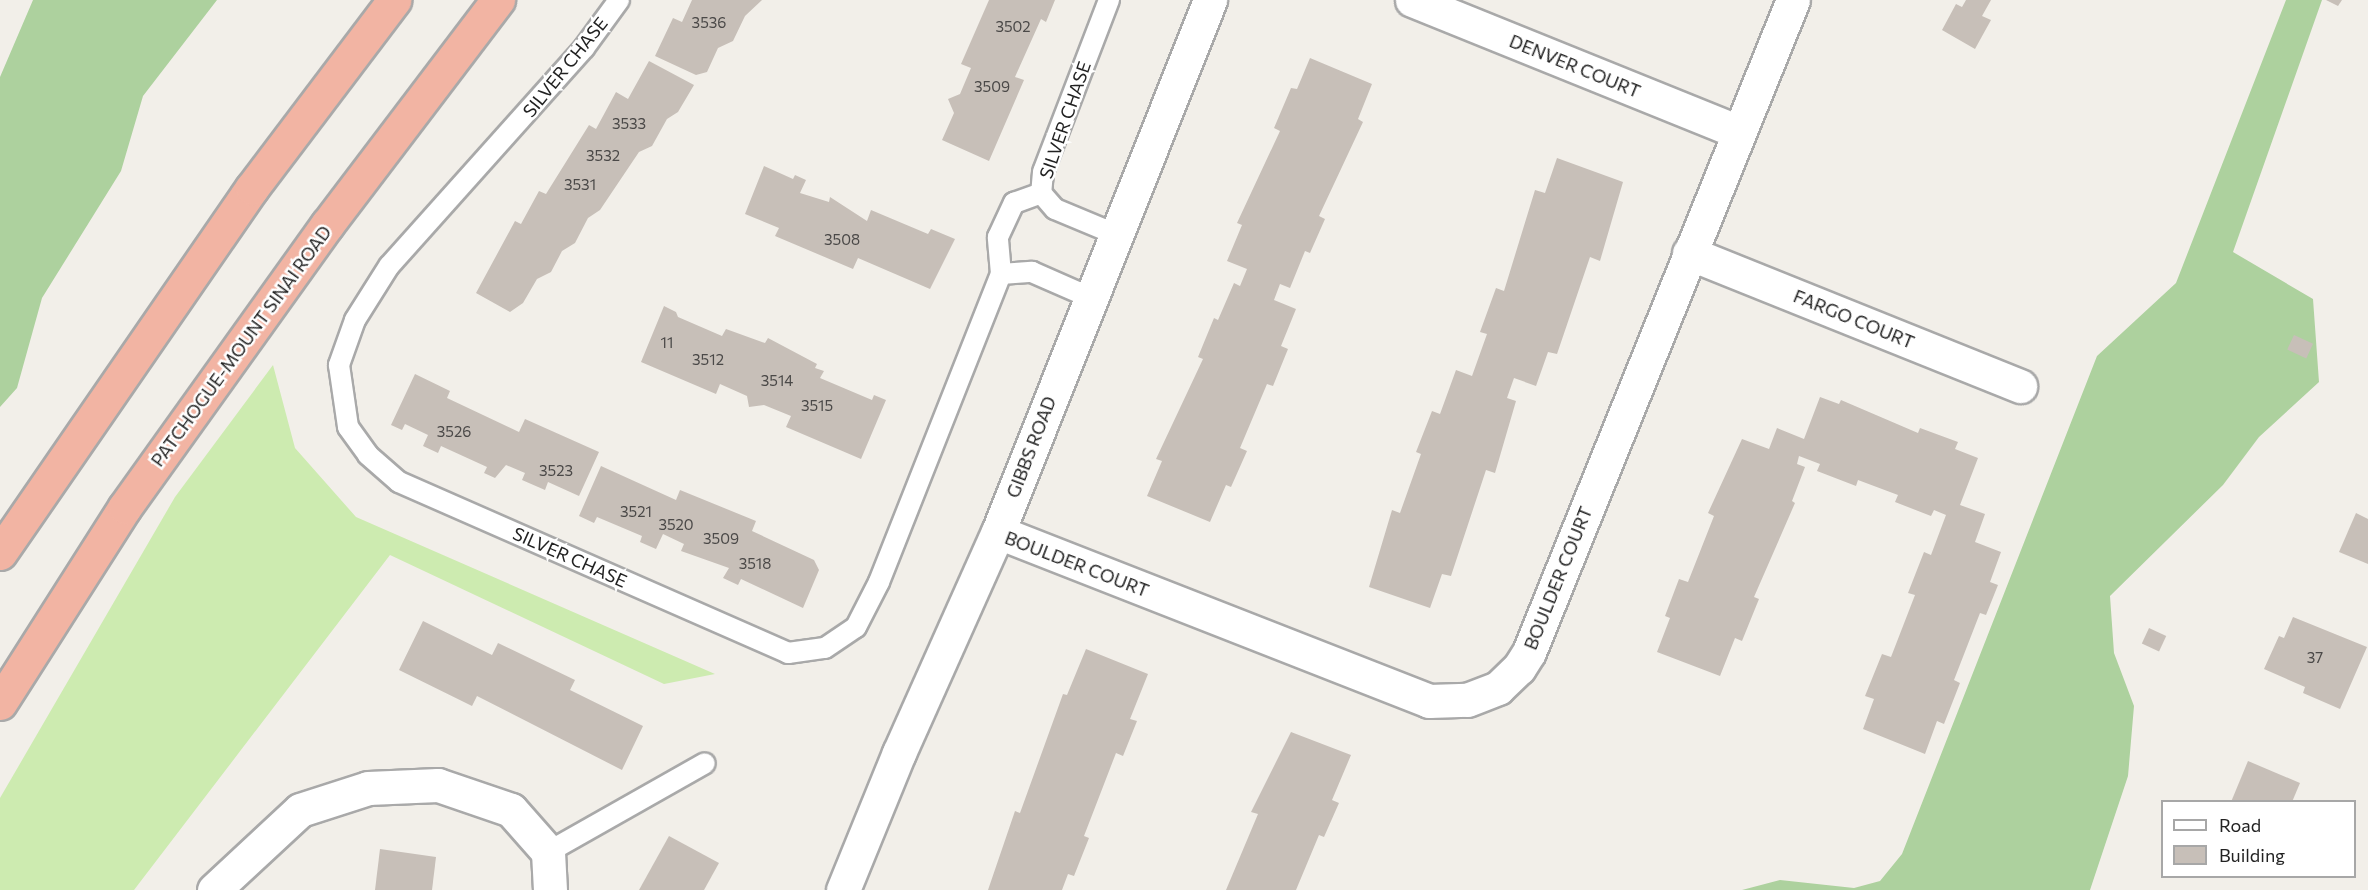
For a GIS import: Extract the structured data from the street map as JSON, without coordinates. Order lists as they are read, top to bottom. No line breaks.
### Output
{"streets":{"highway":["PATCHOGUE-MOUNT SINAI ROAD"],"street":["DENVER COURT","FARGO COURT","GIBBS ROAD","BOULDER COURT"],"lane":["SILVER CHASE"]},"crossings":[["DENVER COURT","BOULDER COURT"],["SILVER CHASE","GIBBS ROAD"],["FARGO COURT","BOULDER COURT"],["GIBBS ROAD","BOULDER COURT"]],"house_numbers":["3536","3502","3509","3533","3532","3531","3508","11","3512","3514","3515","3526","3523","3521","3520","3509","3518","37"],"legend":["Road","Building"]}
